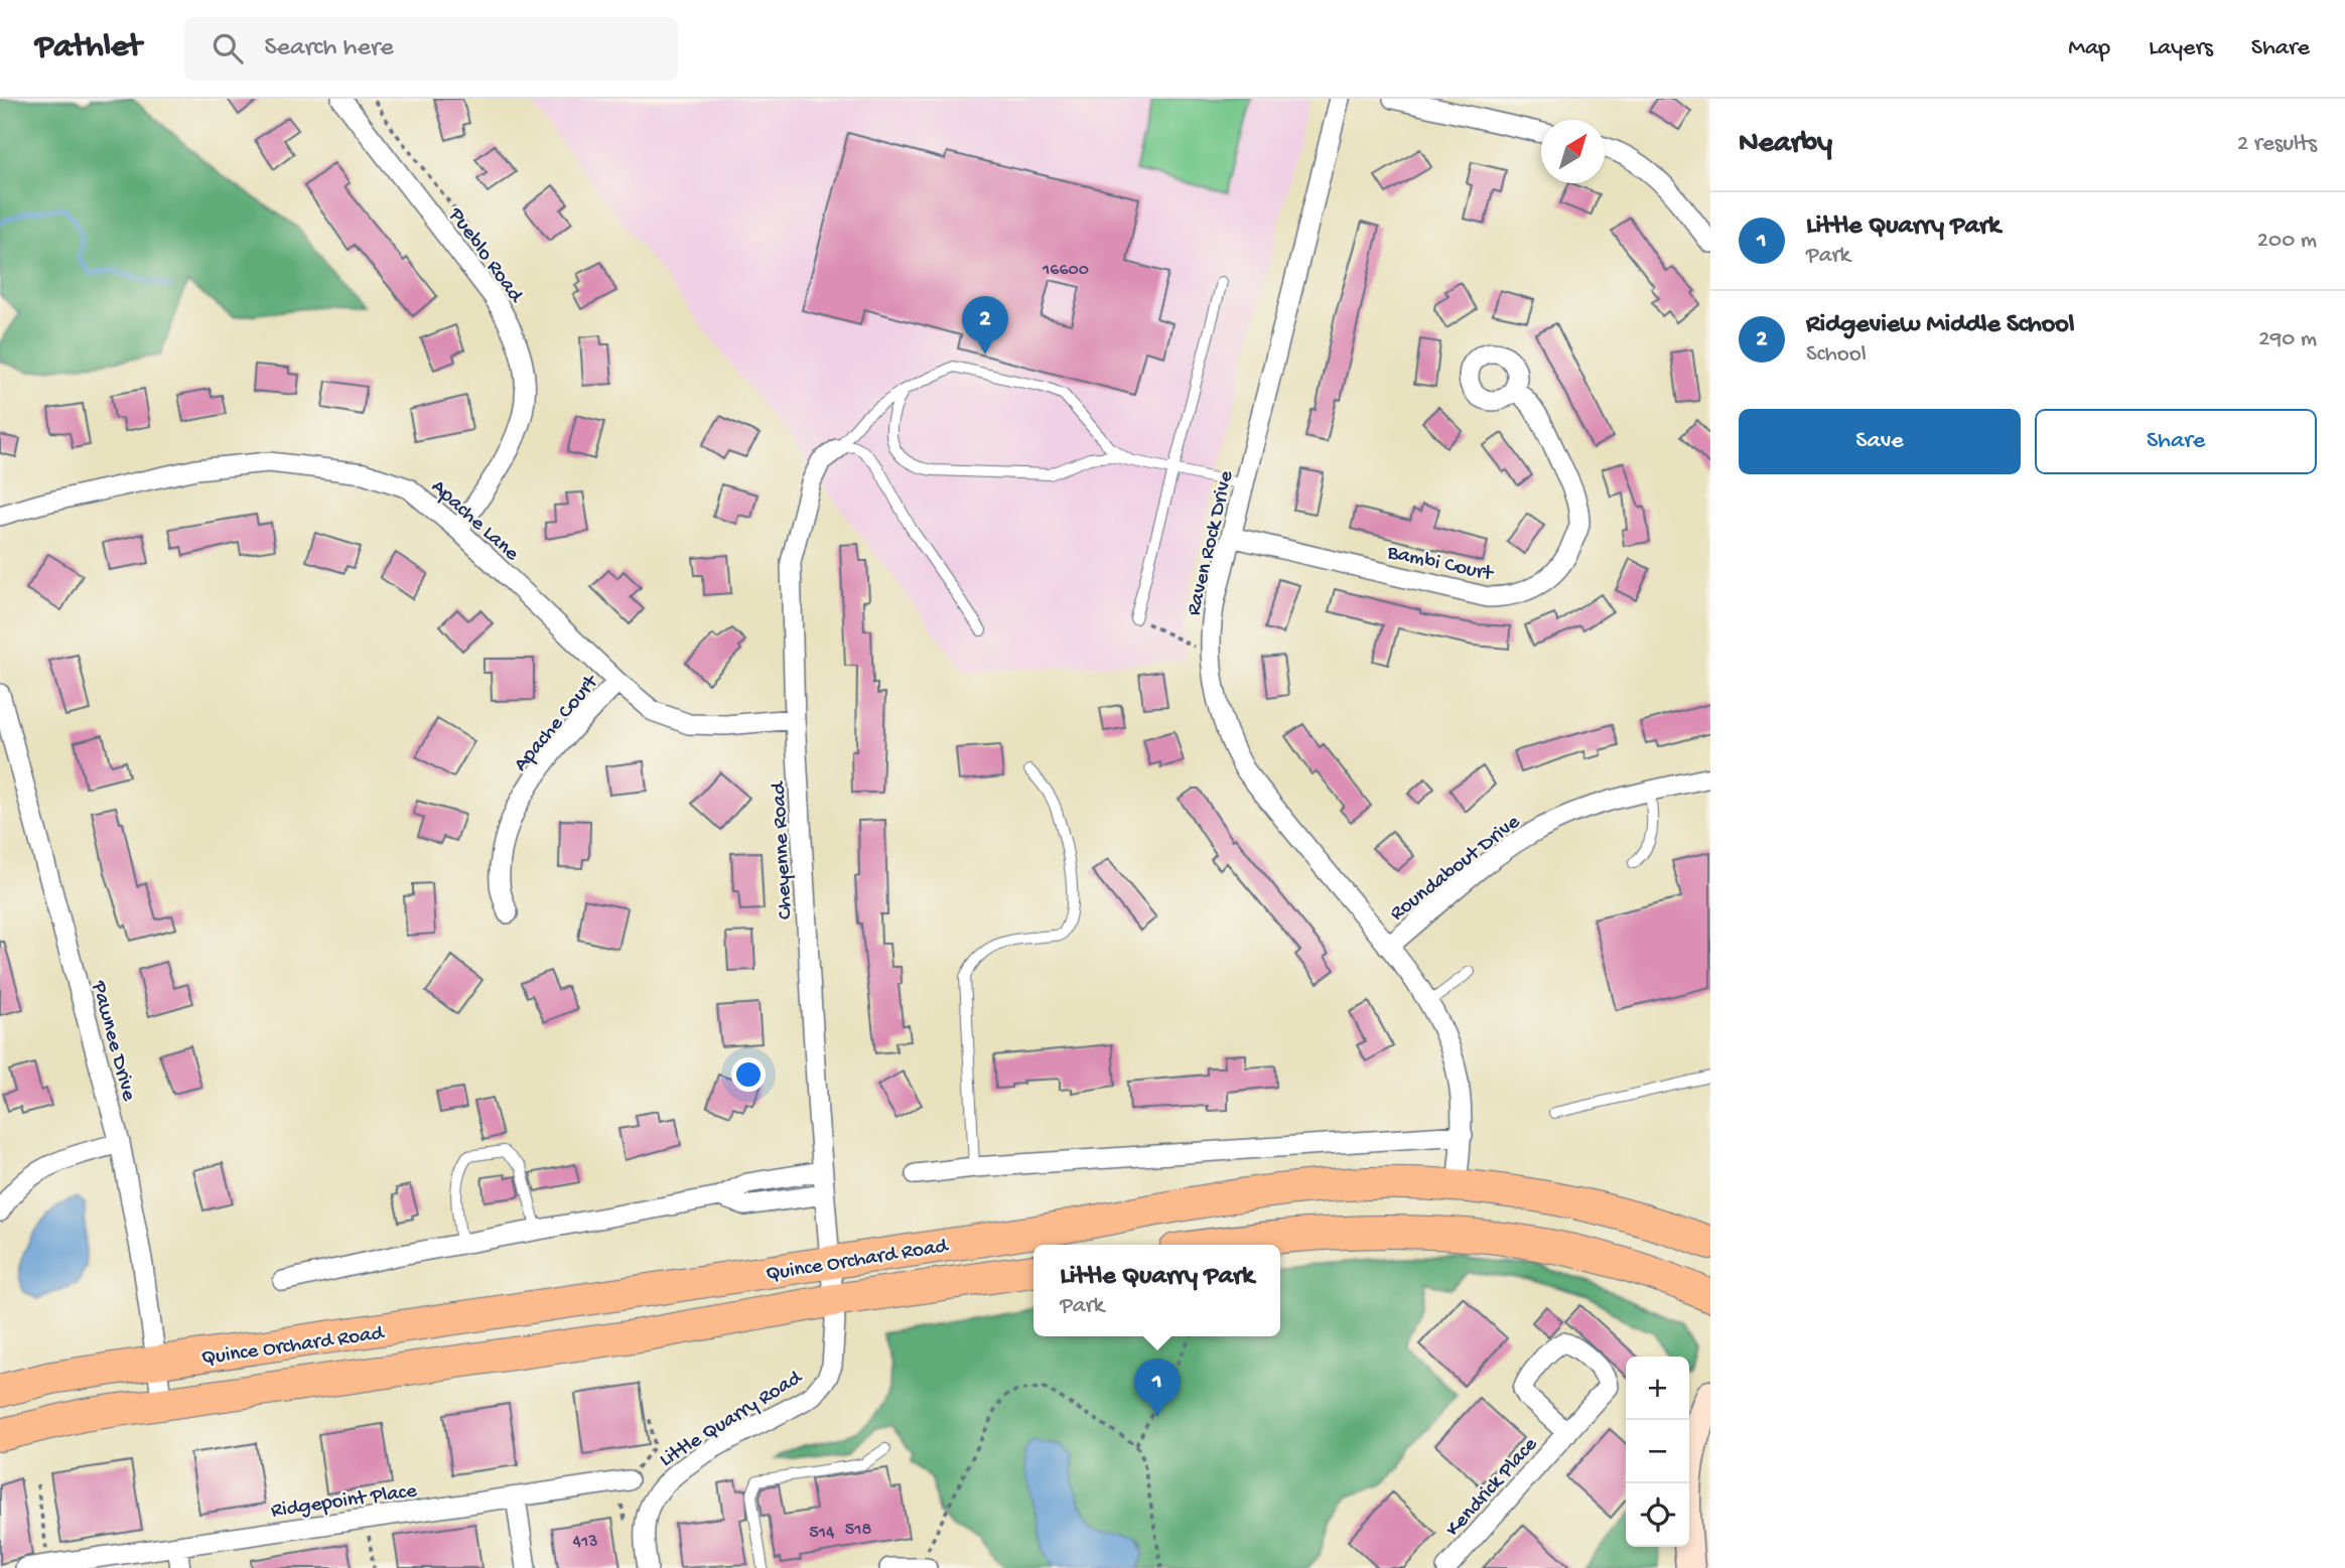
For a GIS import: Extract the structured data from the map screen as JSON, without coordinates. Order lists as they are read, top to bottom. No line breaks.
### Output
{"streets":{"main road":["Quince Orchard Road"],"street":["Pueblo Road","Apache Lane","Raven Rock Drive","Bambi Court","Apache Court","Cheyenne Road","Roundabout Drive","Pawnee Drive","Little Quarry Road","Kendrick Place","Ridgepoint Place"]},"crossings":[["Pueblo Road","Apache Lane"],["Apache Lane","Apache Court"],["Apache Lane","Cheyenne Road"],["Raven Rock Drive","Bambi Court"],["Raven Rock Drive","Roundabout Drive"],["Raven Rock Drive","Quince Orchard Road"],["Cheyenne Road","Quince Orchard Road"],["Cheyenne Road","Little Quarry Road"],["Pawnee Drive","Quince Orchard Road"],["Quince Orchard Road","Little Quarry Road"]],"house_numbers":["16600","518","514","413"],"north":"top right","page":{"header":"Pathlet","search":"Search here","nav":["Map","Layers","Share"],"heading":["Nearby","2 results"],"list":[{"mark":"1","name":"Little Quarry Park","note":"Park","value":"200 m"},{"mark":"2","name":"Ridgeview Middle School","note":"School","value":"290 m"}],"pins":["2","1"],"buttons":["Save","Share"],"popup":["Little Quarry Park","Park"],"map_buttons":["+","−"]}}
